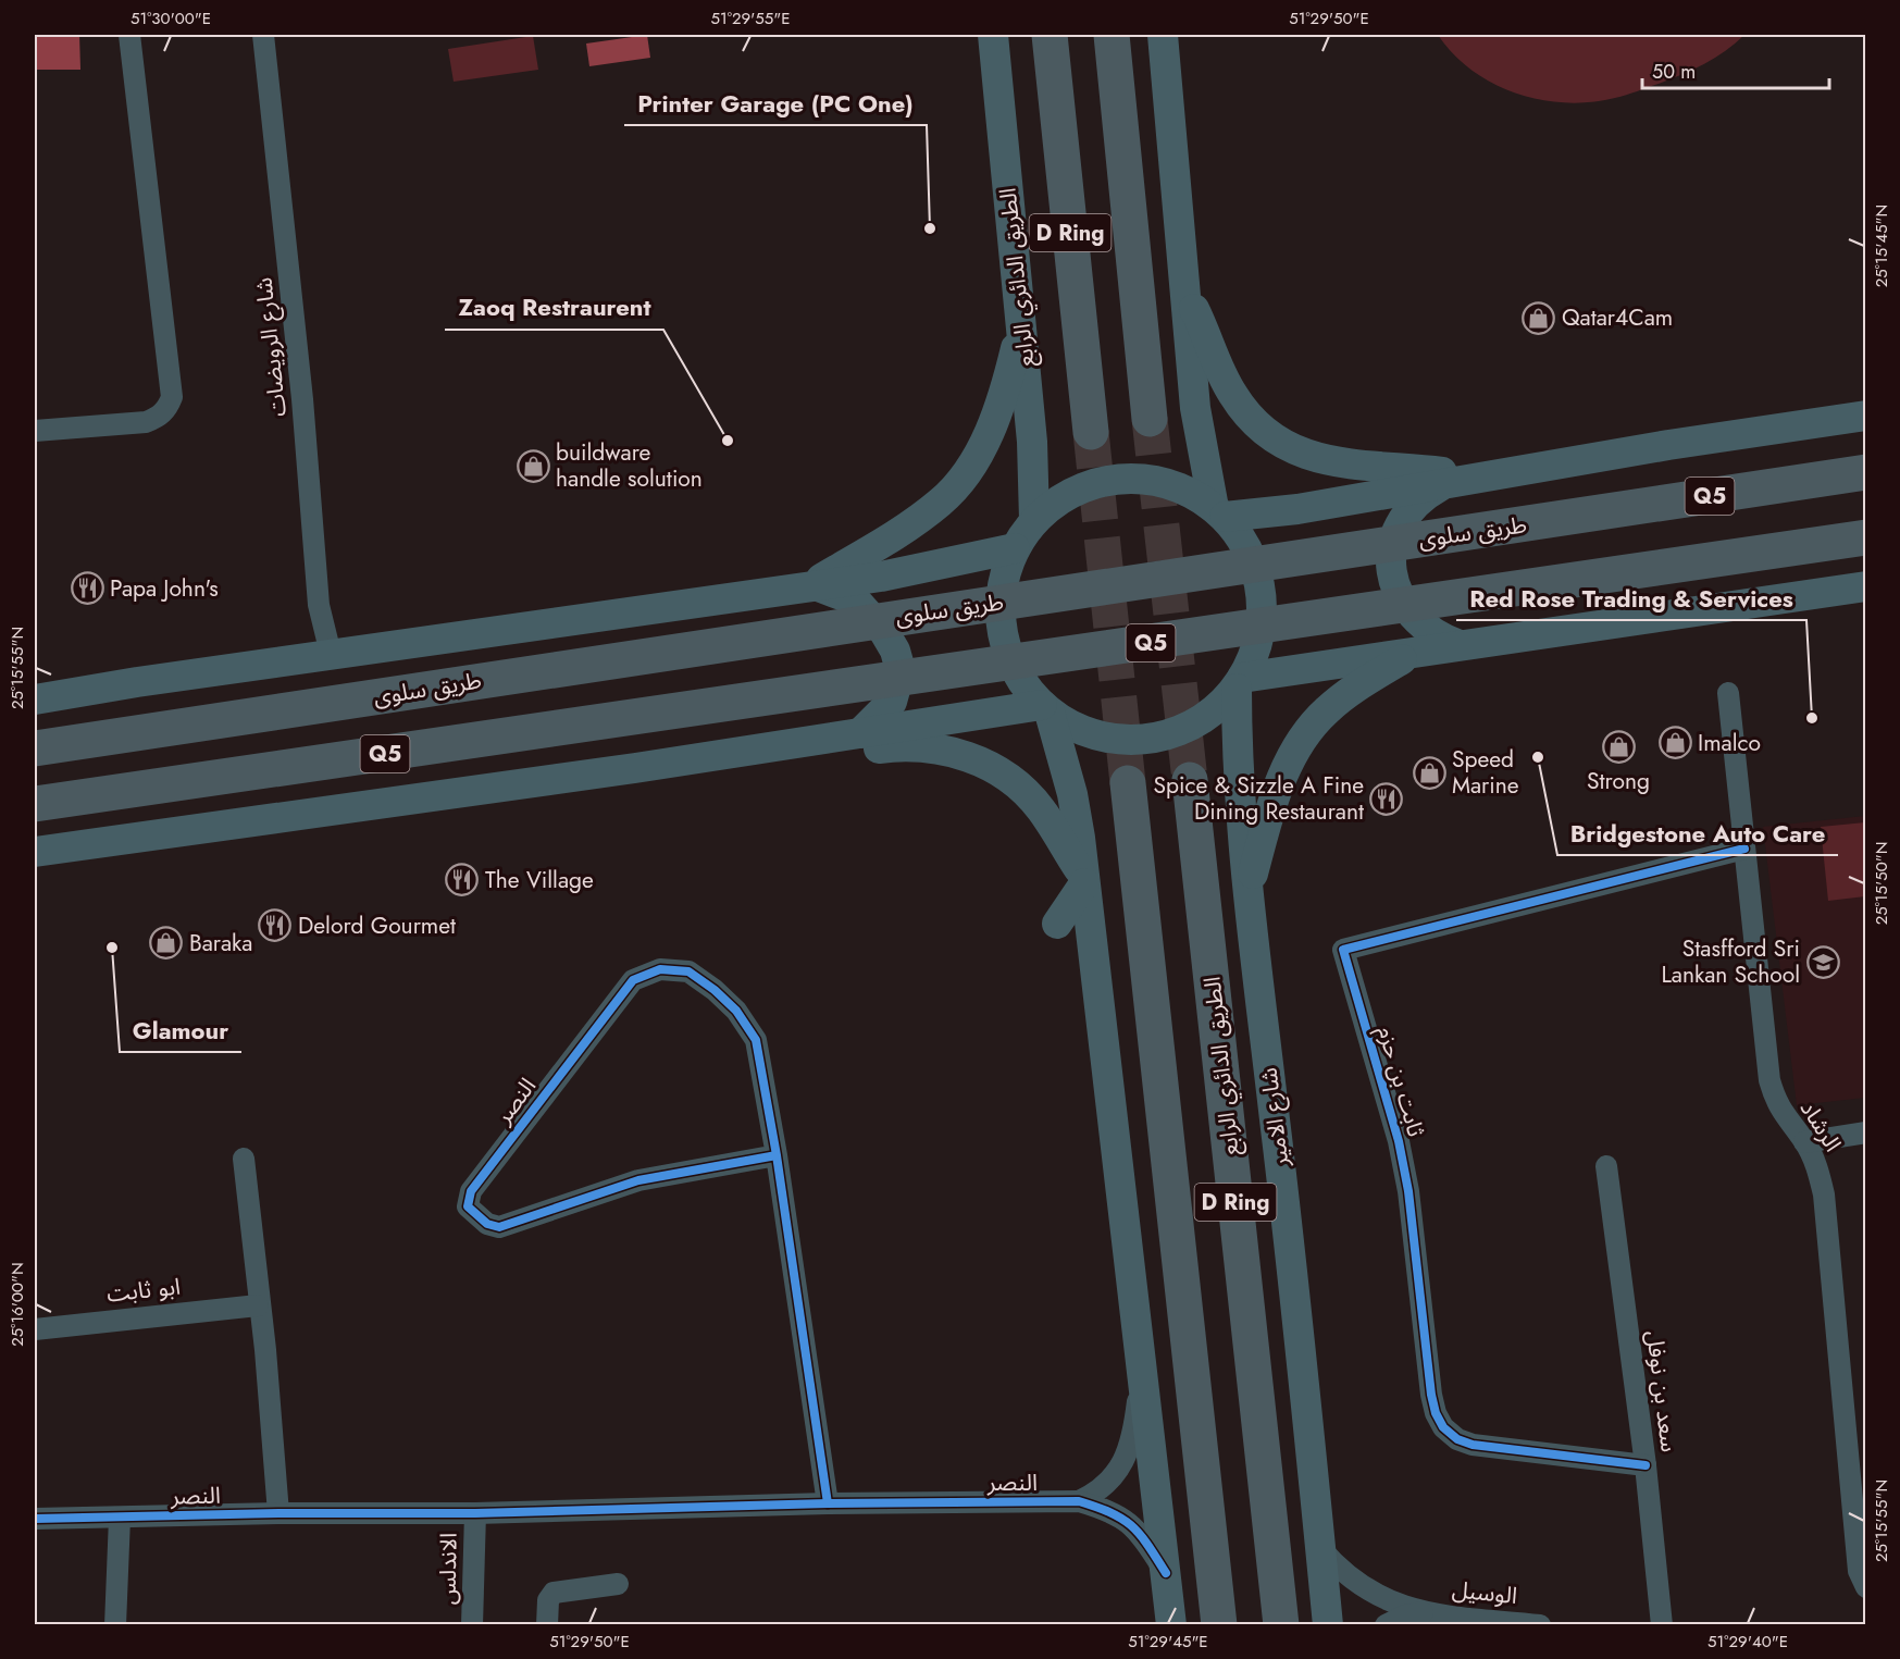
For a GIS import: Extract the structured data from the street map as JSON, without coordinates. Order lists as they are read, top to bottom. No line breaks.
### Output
{"streets":{"highway":["D Ring","الطريق الدائري الرابع","Q5","طريق سلوى"],"main road":["شارع الامير"],"street":["شارع الرويضات","ثابت بن حزم","النصر","الرشاد","ابو ثابت","سعد بن نوفل","الاندلس","الوسيل"]},"crossings":[["شارع الرويضات","طريق سلوى"],["ثابت بن حزم","الرشاد"],["ثابت بن حزم","سعد بن نوفل"],["النصر","الاندلس"],["شارع الامير","الوسيل"]],"places":{"other":["Printer Garage (PC One)","Zaoq Restraurent","Red Rose Trading & Services","Bridgestone Auto Care","Glamour"],"shop":["Qatar4Cam","buildware handle solution","Imalco","Strong","Speed Marine","Baraka"],"restaurant":["Papa John's","Spice & Sizzle A Fine Dining Restaurant","The Village","Delord Gourmet"],"school or university":["Stasfford Sri Lankan School"]},"scale_bar":"50 m","coordinates":["51°30'00\"E","51°29'55\"E","51°29'50\"E","25°15'45\"N","25°15'55\"N","25°15'50\"N","25°16'00\"N","51°29'45\"E","51°29'40\"E"]}
